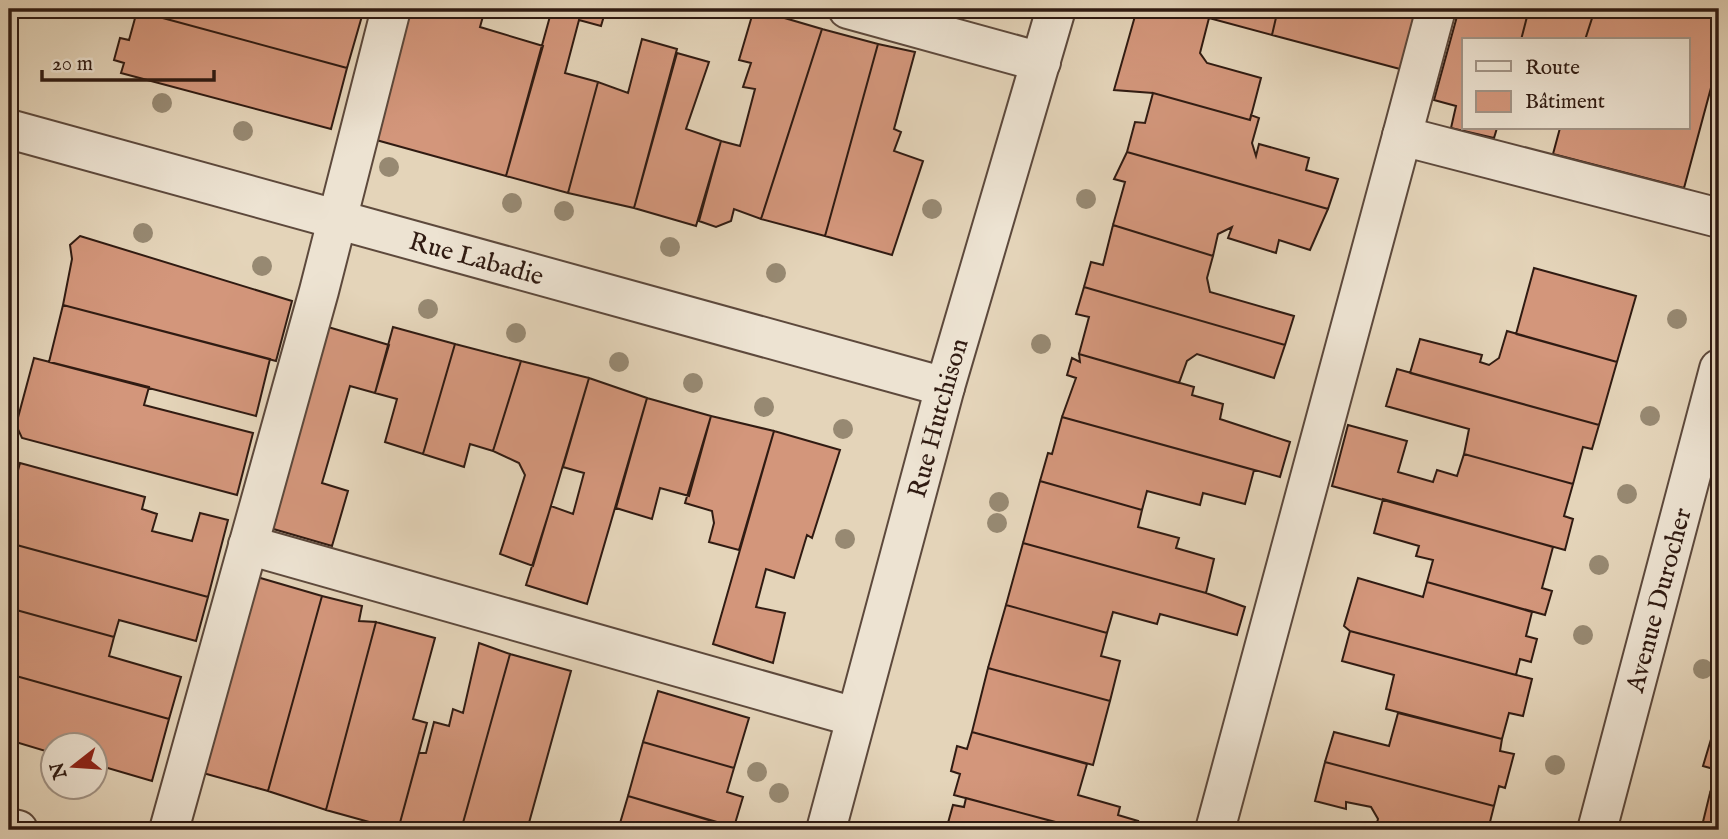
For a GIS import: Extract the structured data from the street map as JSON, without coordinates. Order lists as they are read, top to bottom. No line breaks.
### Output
{"streets":{"street":["Rue Labadie","Rue Hutchison","Avenue Durocher"]},"crossings":[["Rue Labadie","Rue Hutchison"]],"legend":["Route","Bâtiment"],"scale_bar":"20 m","north":"left"}
